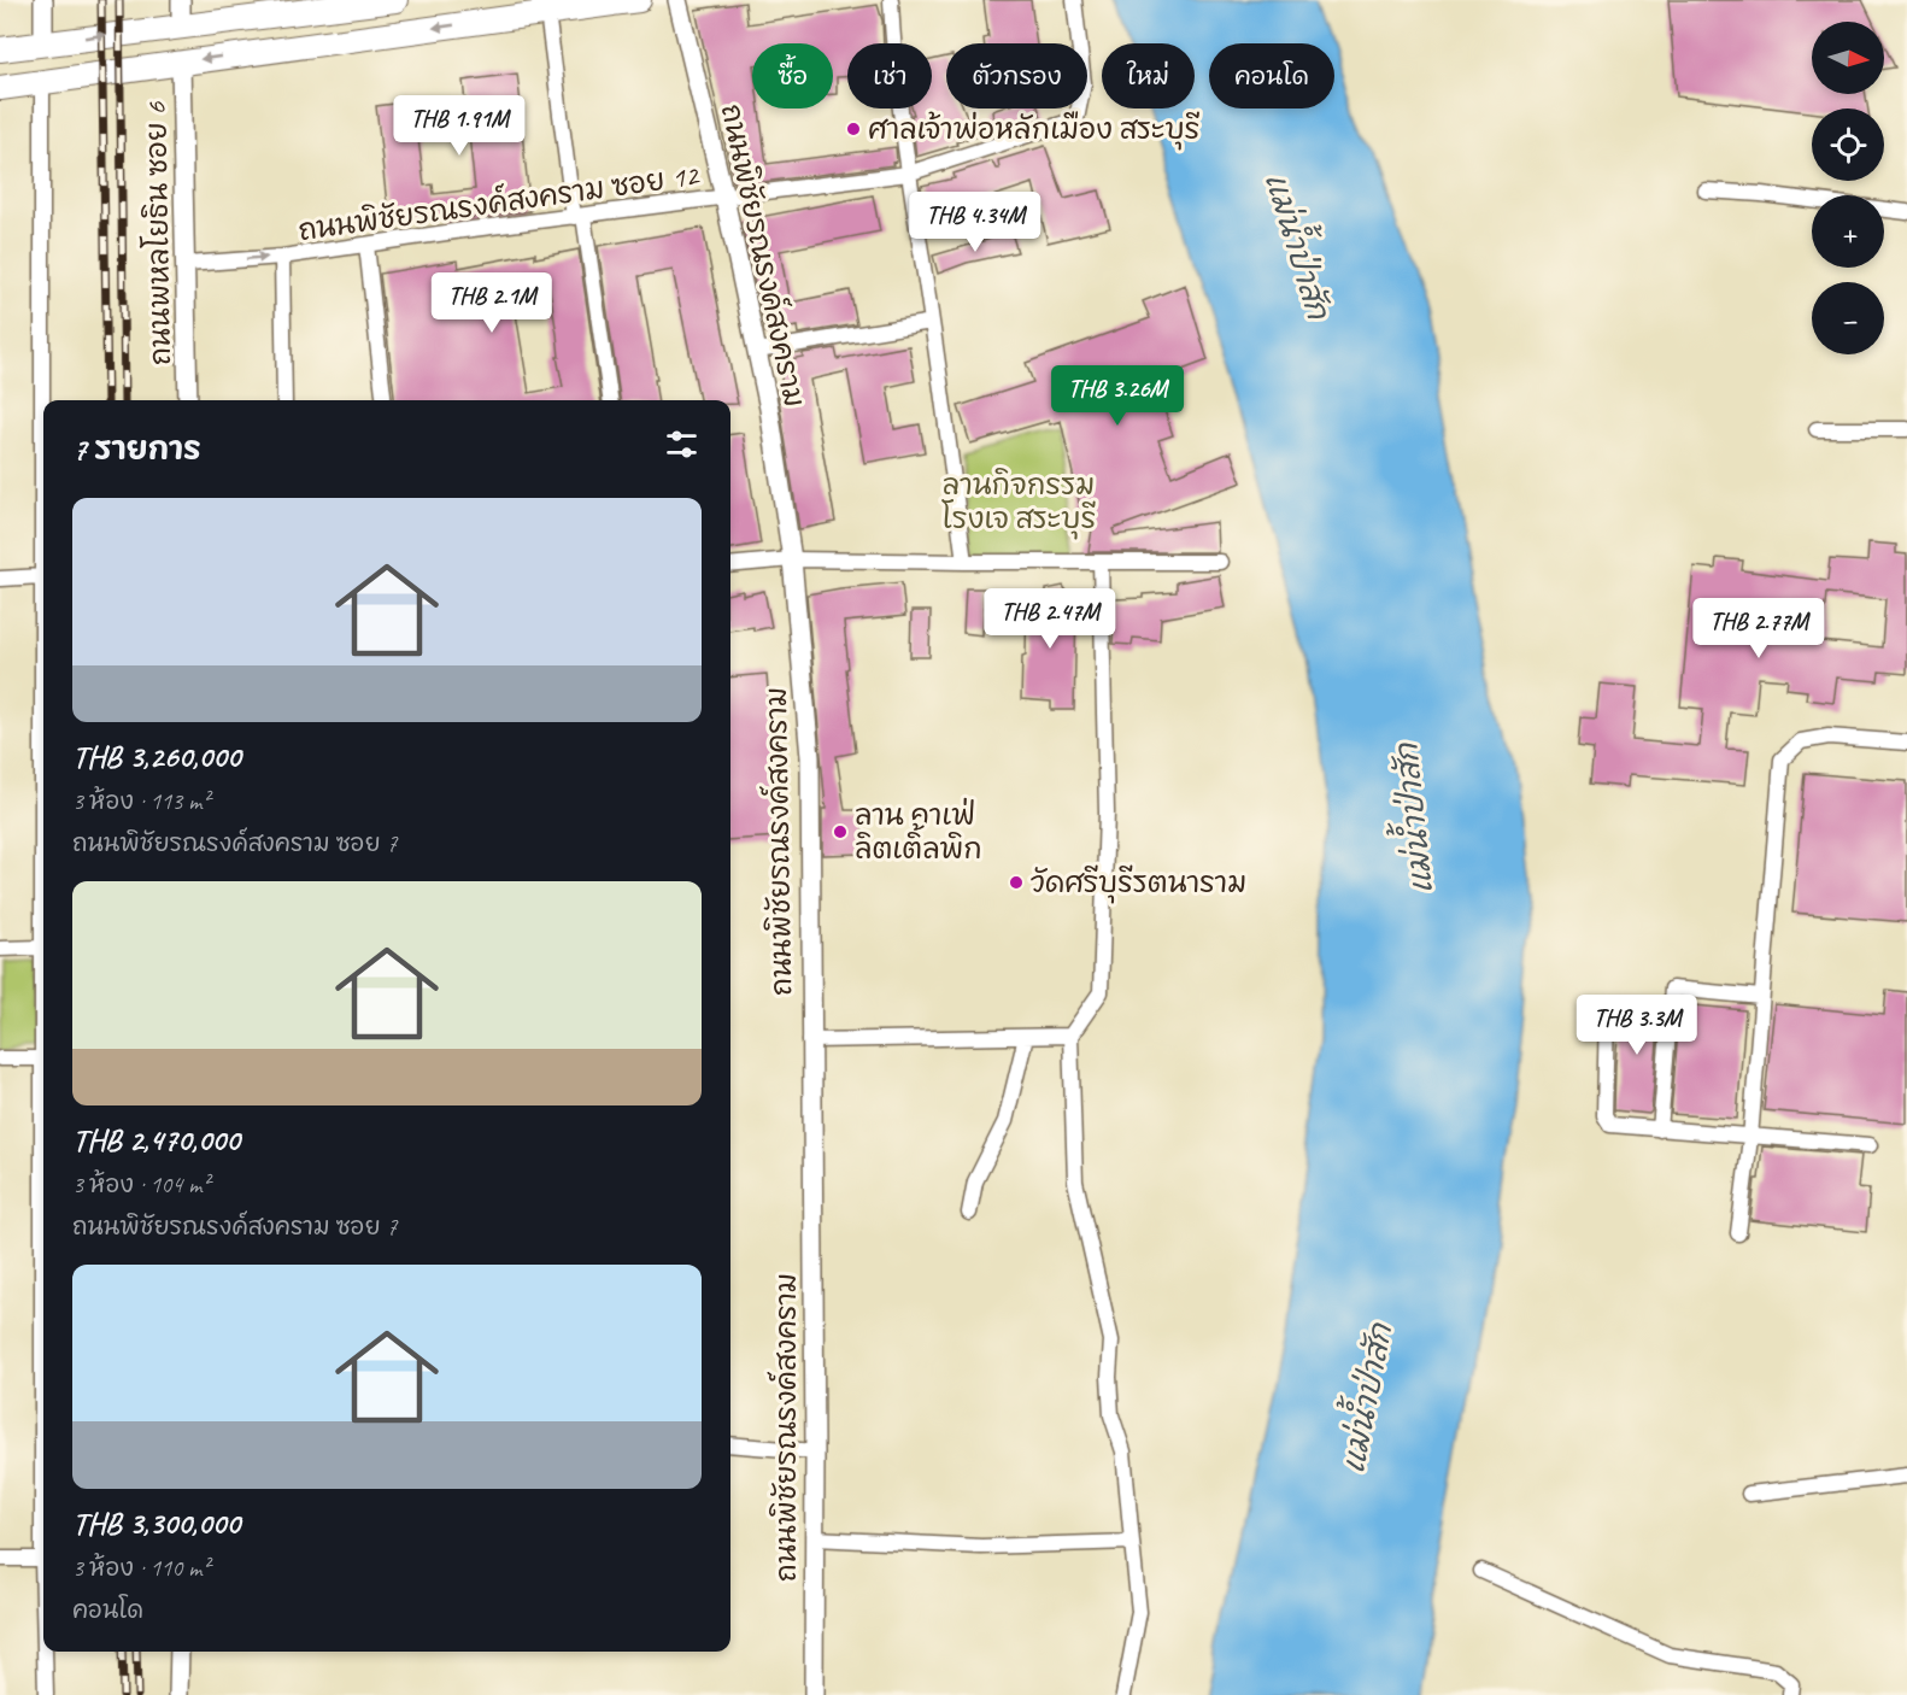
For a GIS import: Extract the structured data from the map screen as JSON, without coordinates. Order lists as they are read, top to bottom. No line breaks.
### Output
{"streets":{"street":["ถนนพิชัยรณรงค์สงคราม ซอย 12","ถนนพหลโยธิน ซอย 6","ถนนพิชัยรณรงค์สงคราม"]},"crossings":[["ถนนพิชัยรณรงค์สงคราม ซอย 12","ถนนพหลโยธิน ซอย 6"],["ถนนพิชัยรณรงค์สงคราม ซอย 12","ถนนพิชัยรณรงค์สงคราม"]],"water":["แม่น้ำป่าสัก"],"parks":["ลานกิจกรรม โรงเจ สระบุรี"],"places":["ศาลเจ้าพ่อหลักเมือง สระบุรี","ลาน คาเฟ่ ลิตเติ้ลพิก","วัดศรีบุรีรตนาราม"],"north":"right","page":{"map_buttons":["+","−"],"chip":["ซื้อ","เช่า","ตัวกรอง","ใหม่","คอนโด"],"price":["THB 1.91M","THB 4.34M","THB 2.1M","THB 3.26M","THB 2.47M","THB 2.77M","THB 3.3M"],"heading":"7 รายการ","list":[{"name":"THB 3,260,000","note":"3 ห้อง · 113 m² · ถนนพิชัยรณรงค์สงคราม ซอย 7"},{"name":"THB 2,470,000","note":"3 ห้อง · 104 m² · ถนนพิชัยรณรงค์สงคราม ซอย 7"},{"name":"THB 3,300,000","note":"3 ห้อง · 110 m² · คอนโด"}]}}
